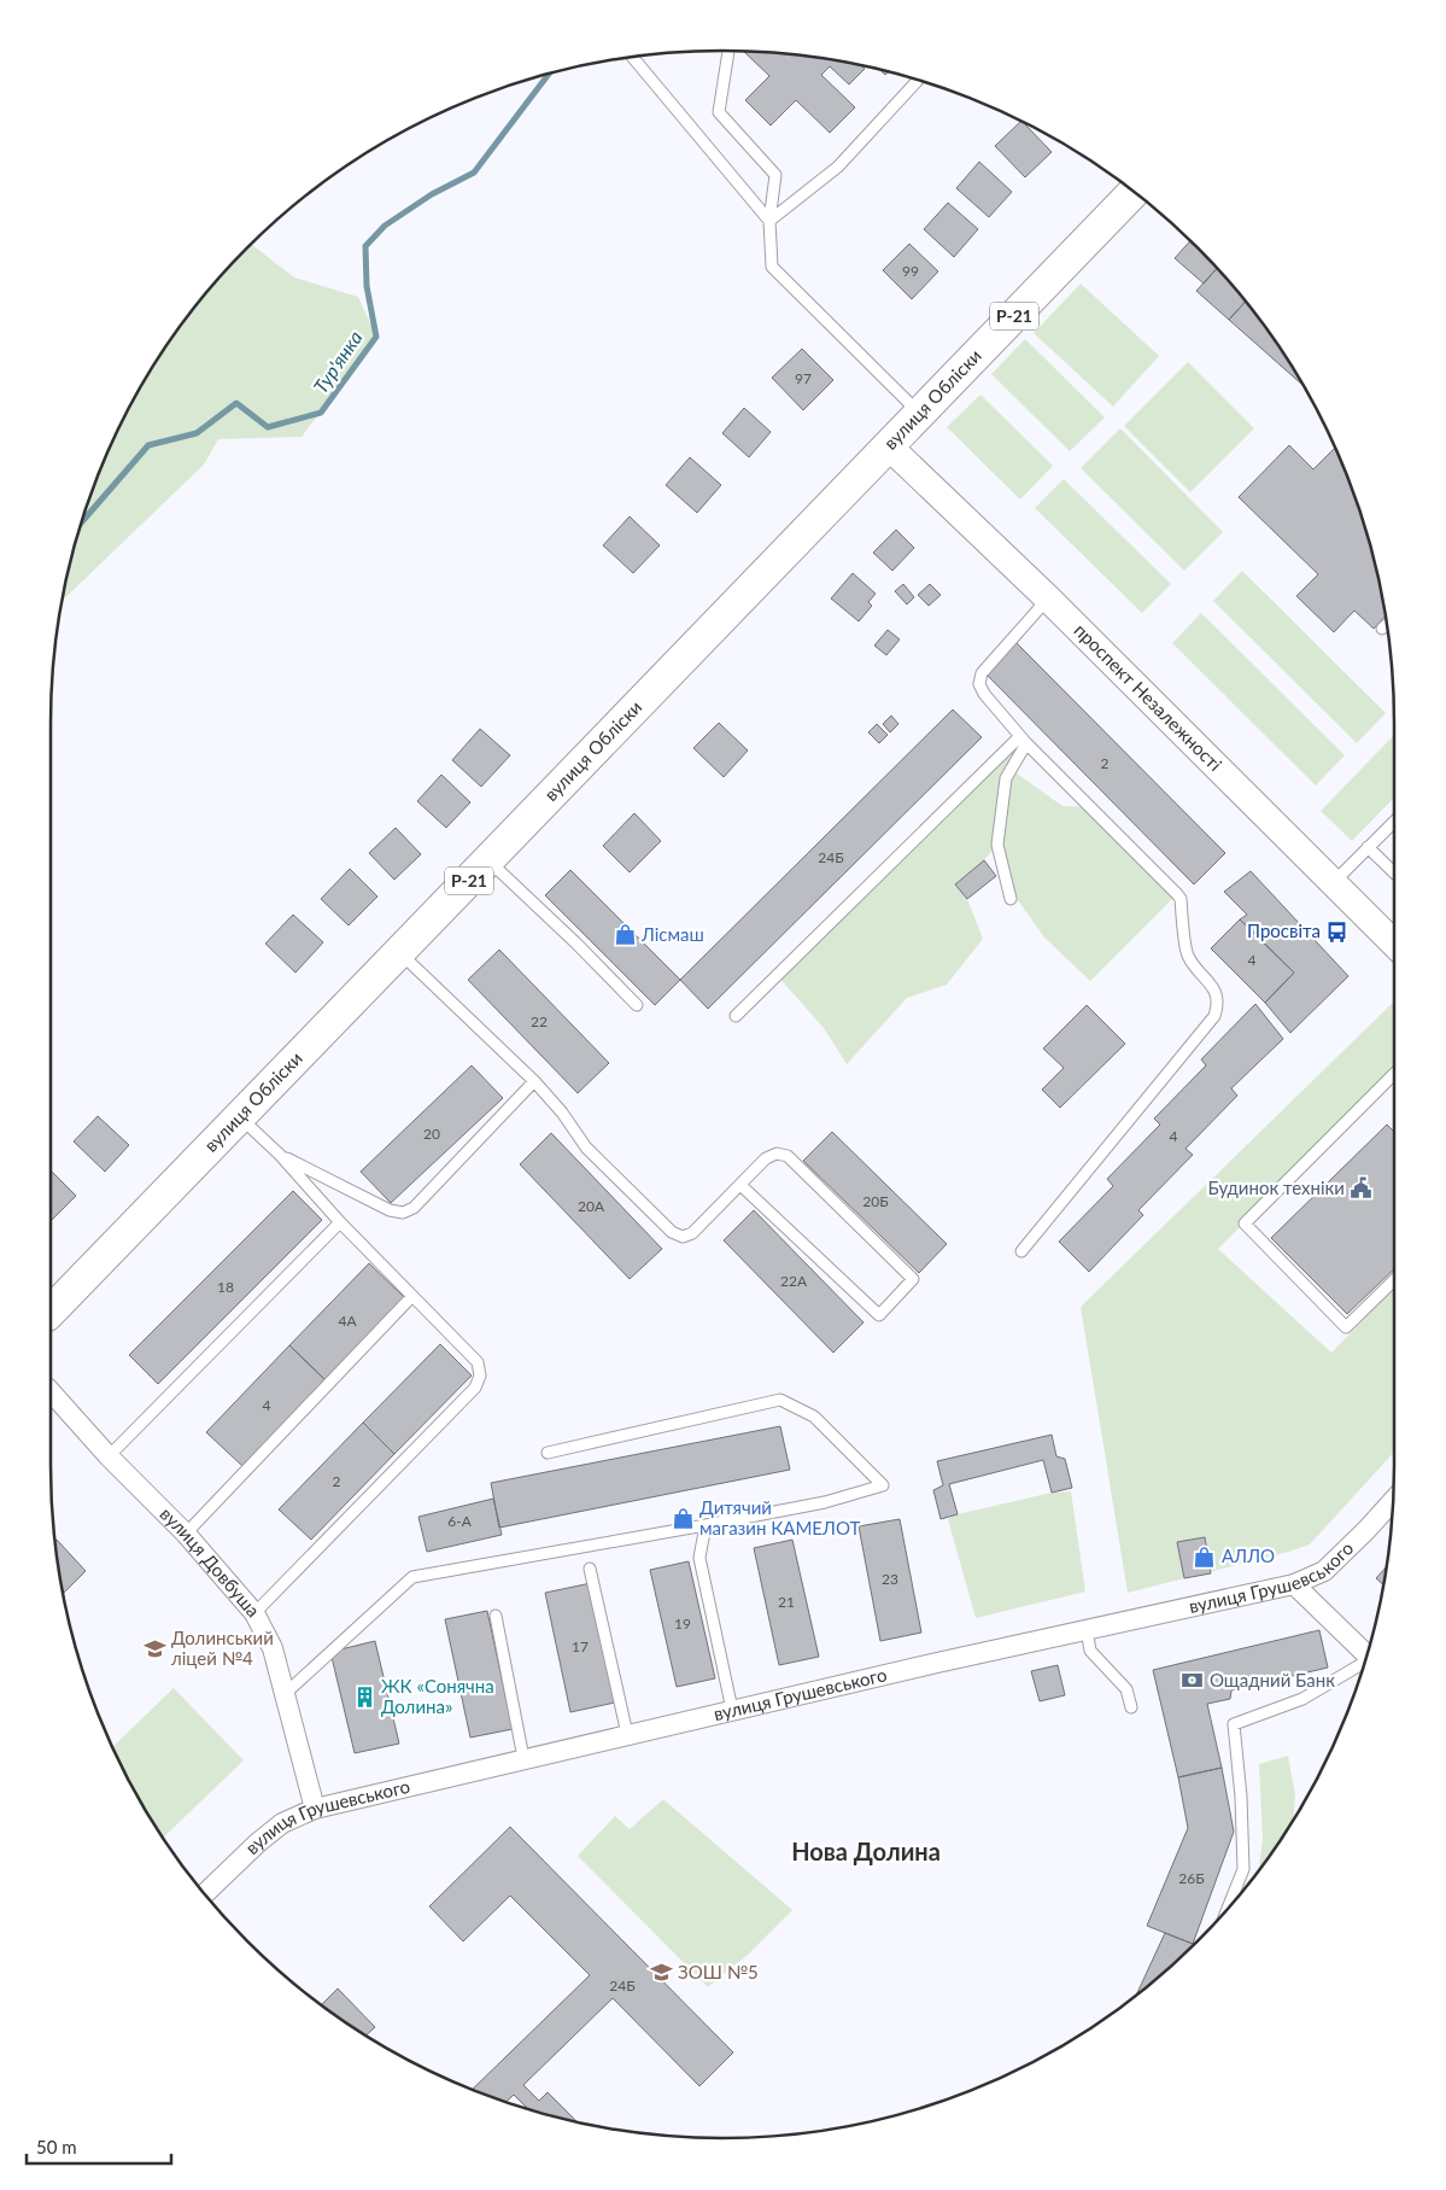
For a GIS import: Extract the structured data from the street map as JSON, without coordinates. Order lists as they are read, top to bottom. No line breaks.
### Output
{"streets":{"main road":["Р-21","вулиця Обліски","проспект Незалежності"],"street":["вулиця Довбуша","вулиця Грушевського"]},"crossings":[["вулиця Обліски","проспект Незалежності"],["вулиця Довбуша","вулиця Грушевського"]],"districts":["Нова Долина"],"water":["Тур'янка"],"places":{"bus stop":["Просвіта"],"shop":["Лісмаш","Дитячий магазин КАМЕЛОТ","АЛЛО"],"public building":["Будинок техніки"],"school or university":["Долинський ліцей №4","ЗОШ №5"],"bank":["Ощадний Банк"],"building":["ЖК «Сонячна Долина»"]},"house_numbers":["99","97","2","24Б","4","22","20","4","20Б","20А","22А","18","4А","4","2","6-А","23","21","19","17","26Б","24Б"],"scale_bar":"50 m"}
